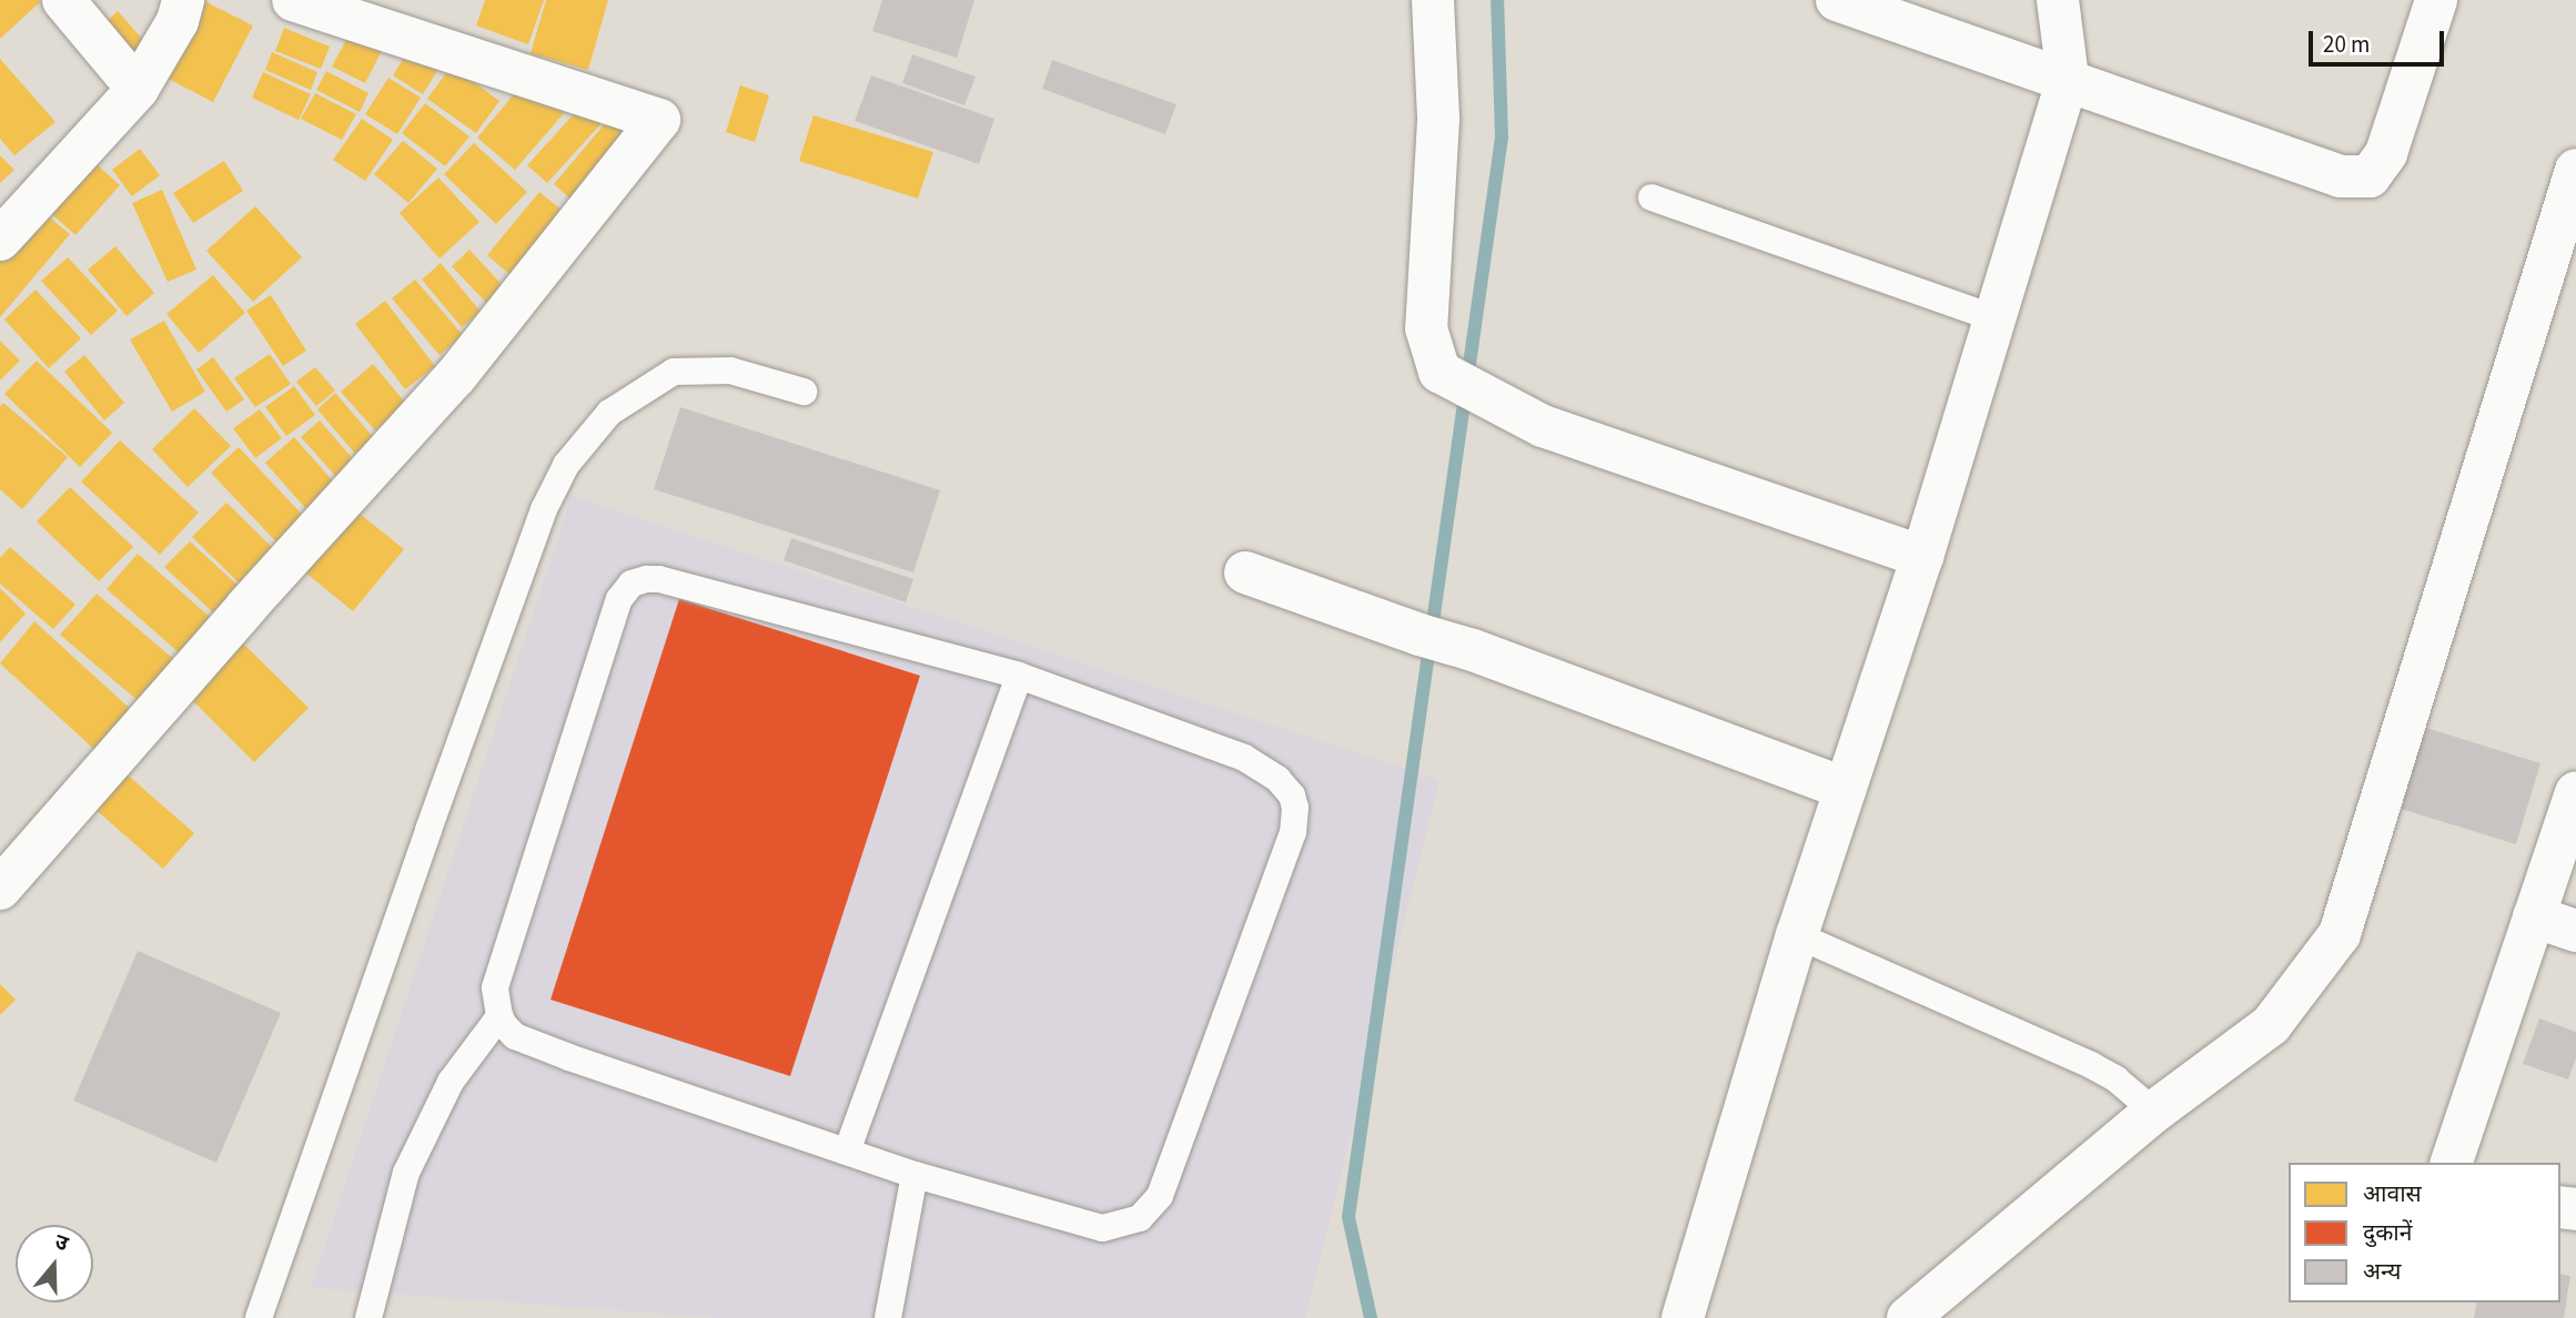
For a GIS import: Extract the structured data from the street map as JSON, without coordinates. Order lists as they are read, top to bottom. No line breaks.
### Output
{"legend":["आवास","दुकानें","अन्य"],"scale_bar":"20 m","north":"top"}
